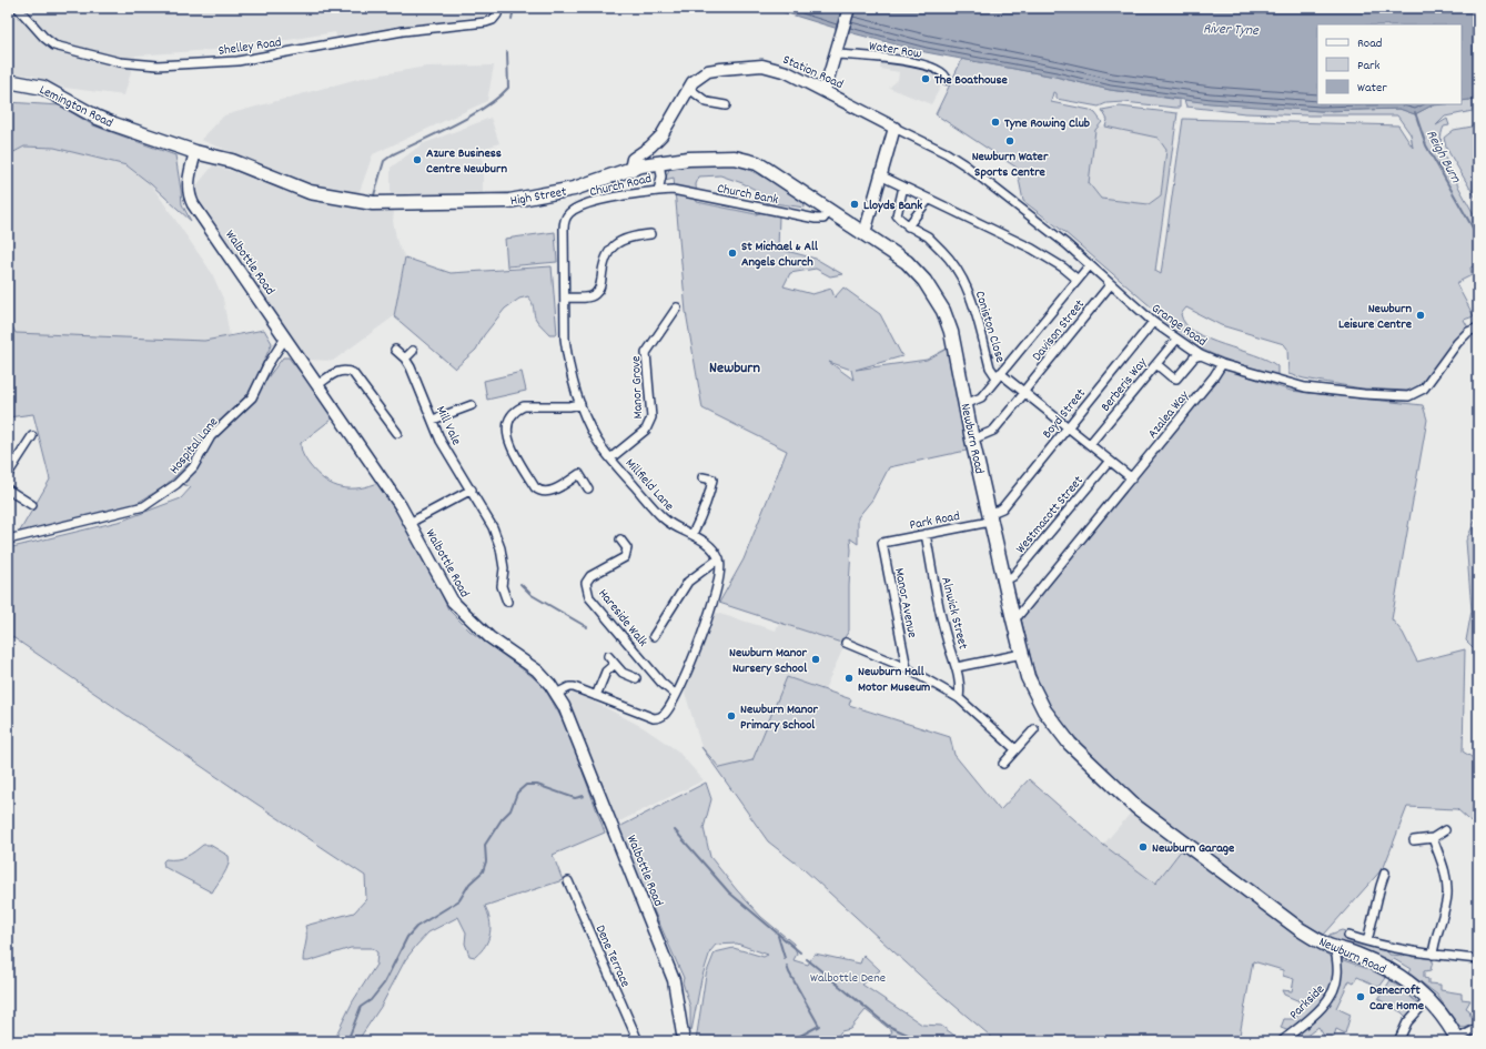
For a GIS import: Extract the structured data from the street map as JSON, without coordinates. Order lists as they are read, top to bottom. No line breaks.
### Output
{"streets":{"main road":["Lemington Road","High Street","Newburn Road"],"street":["Shelley Road","Water Row","Station Road","Church Road","Church Bank","Walbottle Road","Grange Road","Coniston Close","Davison Street","Berberis Way","Manor Grove","Boyd Street","Azalea Way","Mill Vale","Hospital Lane","Millfield Lane","Westmacott Street","Park Road","Manor Avenue","Alnwick Street","Hareside Walk","Dene Terrace","Parkside"]},"crossings":[["Station Road","High Street"],["Station Road","Grange Road"],["Lemington Road","High Street"],["Lemington Road","Walbottle Road"],["Church Road","Church Bank"],["Church Road","High Street"],["Church Road","Millfield Lane"],["Church Bank","High Street"],["High Street","Walbottle Road"],["High Street","Newburn Road"],["Walbottle Road","Hospital Lane"],["Grange Road","Davison Street"],["Grange Road","Berberis Way"],["Grange Road","Boyd Street"],["Grange Road","Azalea Way"],["Davison Street","Newburn Road"],["Manor Grove","Millfield Lane"],["Boyd Street","Newburn Road"],["Boyd Street","Park Road"],["Azalea Way","Newburn Road"],["Newburn Road","Westmacott Street"],["Newburn Road","Park Road"],["Newburn Road","Parkside"],["Park Road","Manor Avenue"],["Park Road","Alnwick Street"]],"districts":["Newburn"],"water":["River Tyne","Reigh Burn"],"parks":["Walbottle Dene"],"places":["The Boathouse","Tyne Rowing Club","Newburn Water Sports Centre","Azure Business Centre Newburn","Lloyds Bank","St Michael & All Angels Church","Newburn Leisure Centre","Newburn Manor Nursery School","Newburn Hall Motor Museum","Newburn Manor Primary School","Newburn Garage","Denecroft Care Home"],"legend":["Road","Park","Water"]}
